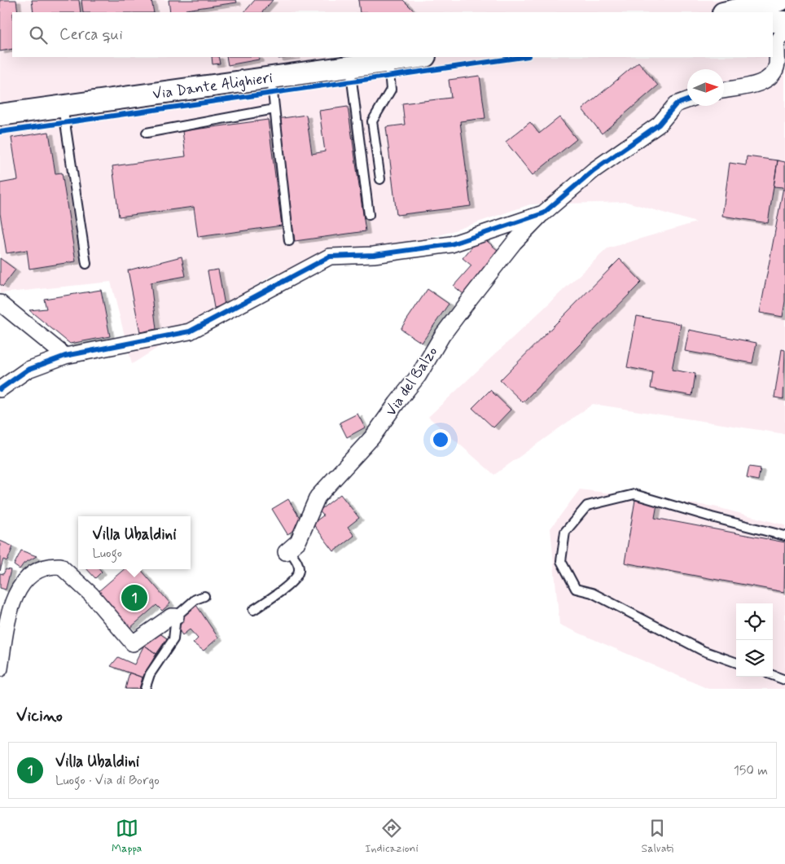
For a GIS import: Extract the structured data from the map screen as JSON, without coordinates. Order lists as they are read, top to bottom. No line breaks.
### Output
{"streets":{"main road":["Via Dante Alighieri"],"street":["Via del Balzo"]},"north":"right","page":{"search":"Cerca qui","popup":["Villa Ubaldini","Luogo"],"pins":"1","heading":"Vicino","list":[{"mark":"1","name":"Villa Ubaldini","note":"Luogo · Via di Borgo","value":"150 m"}],"nav":["Mappa","Indicazioni","Salvati"]}}
